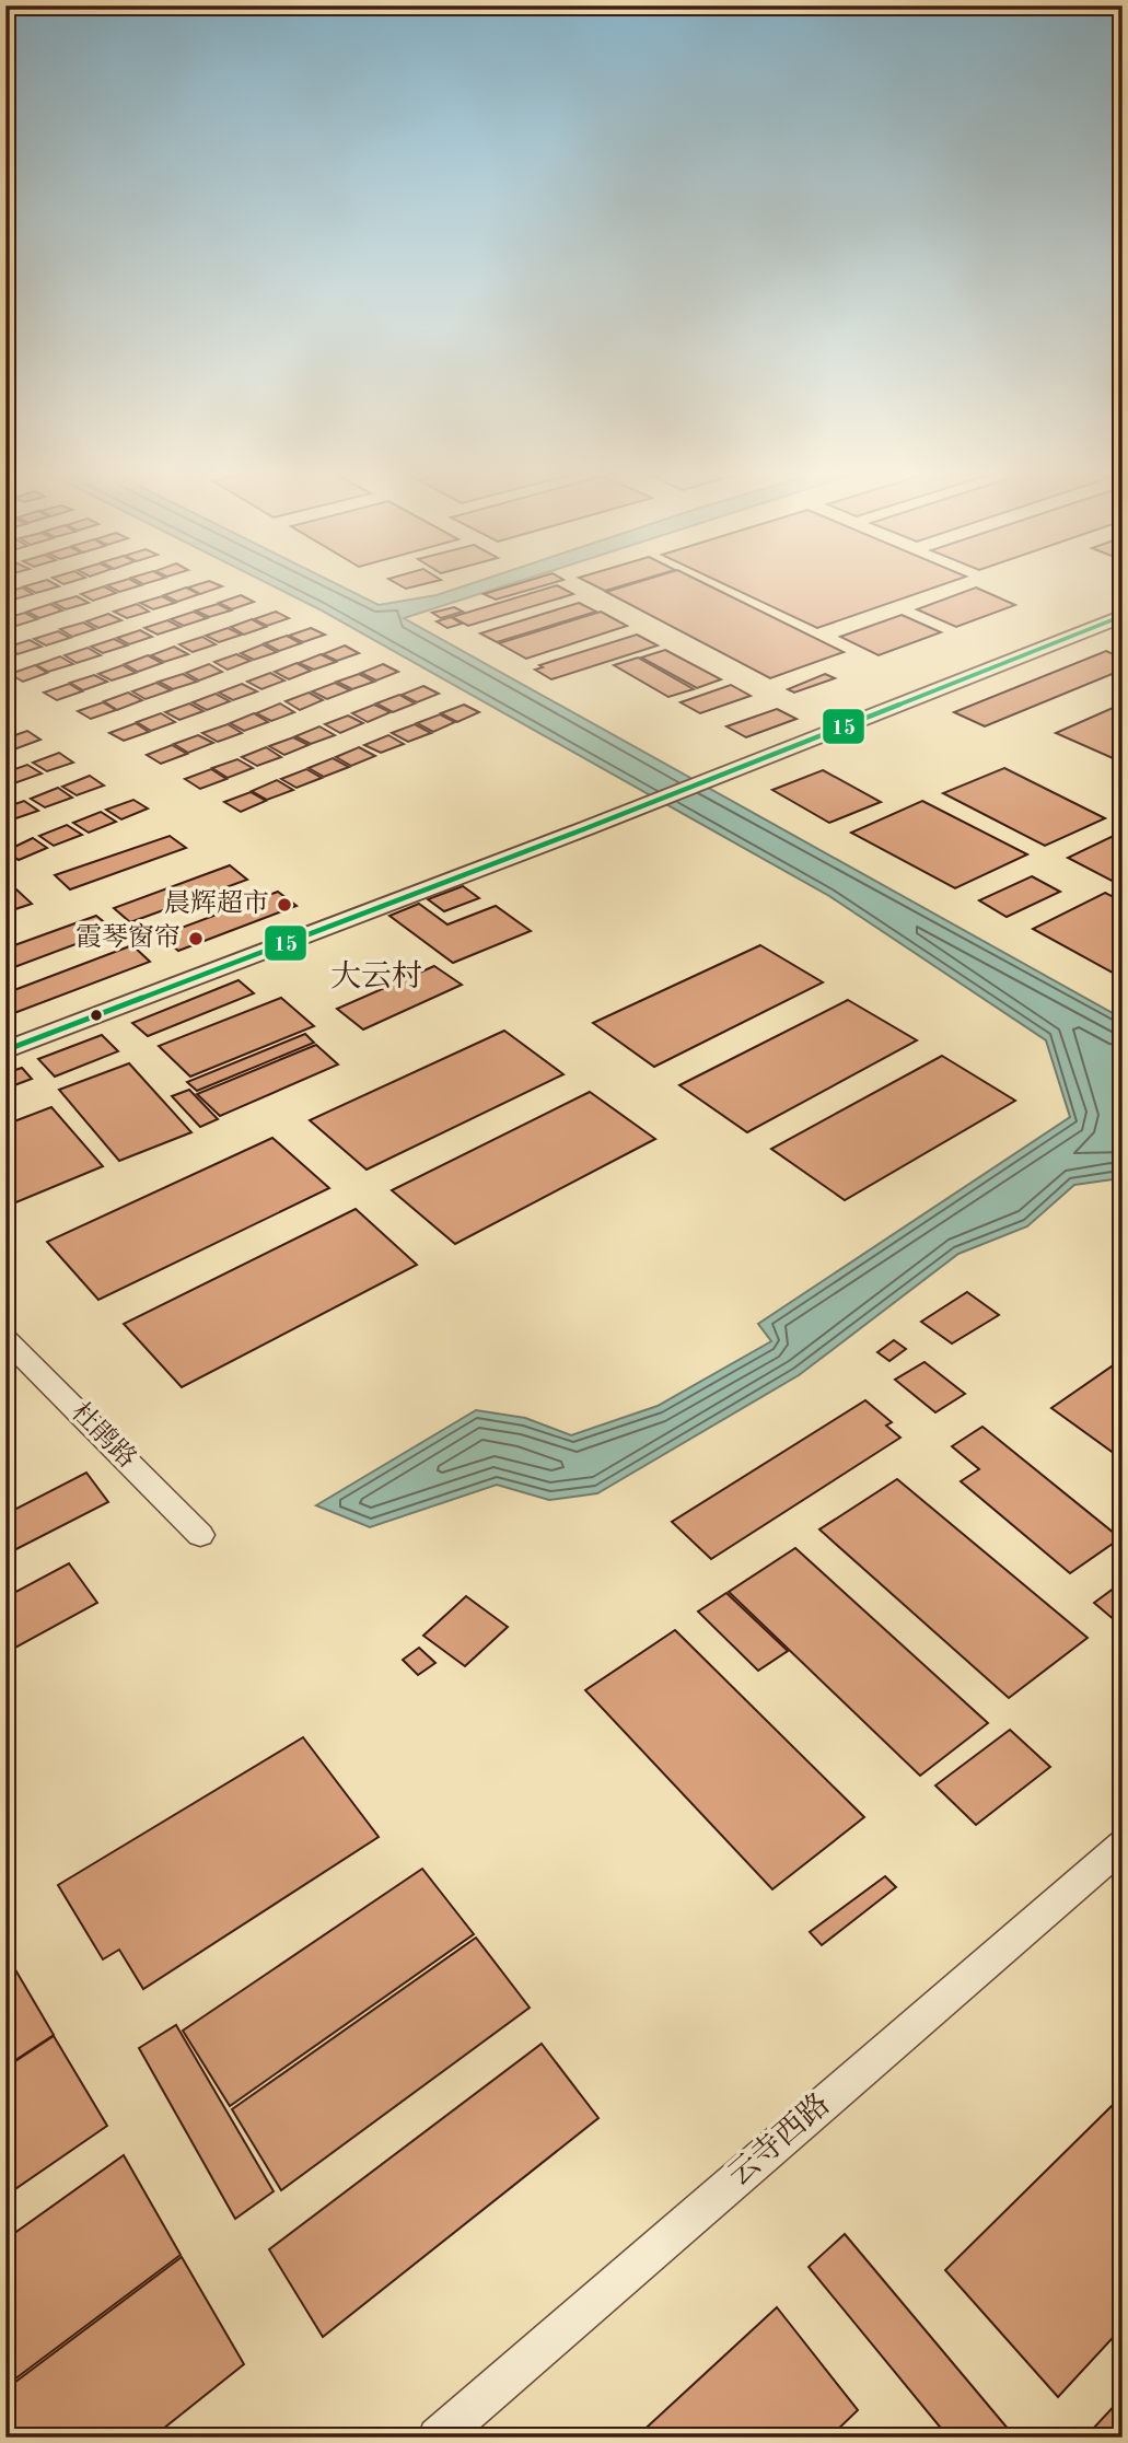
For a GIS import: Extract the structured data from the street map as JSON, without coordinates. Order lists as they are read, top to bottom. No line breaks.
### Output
{"streets":{"street":["杜鹃路","云寺西路"]},"districts":["大云村"],"places":["晨辉超市","霞琴窗帘"],"lines":["transit line 15"]}
